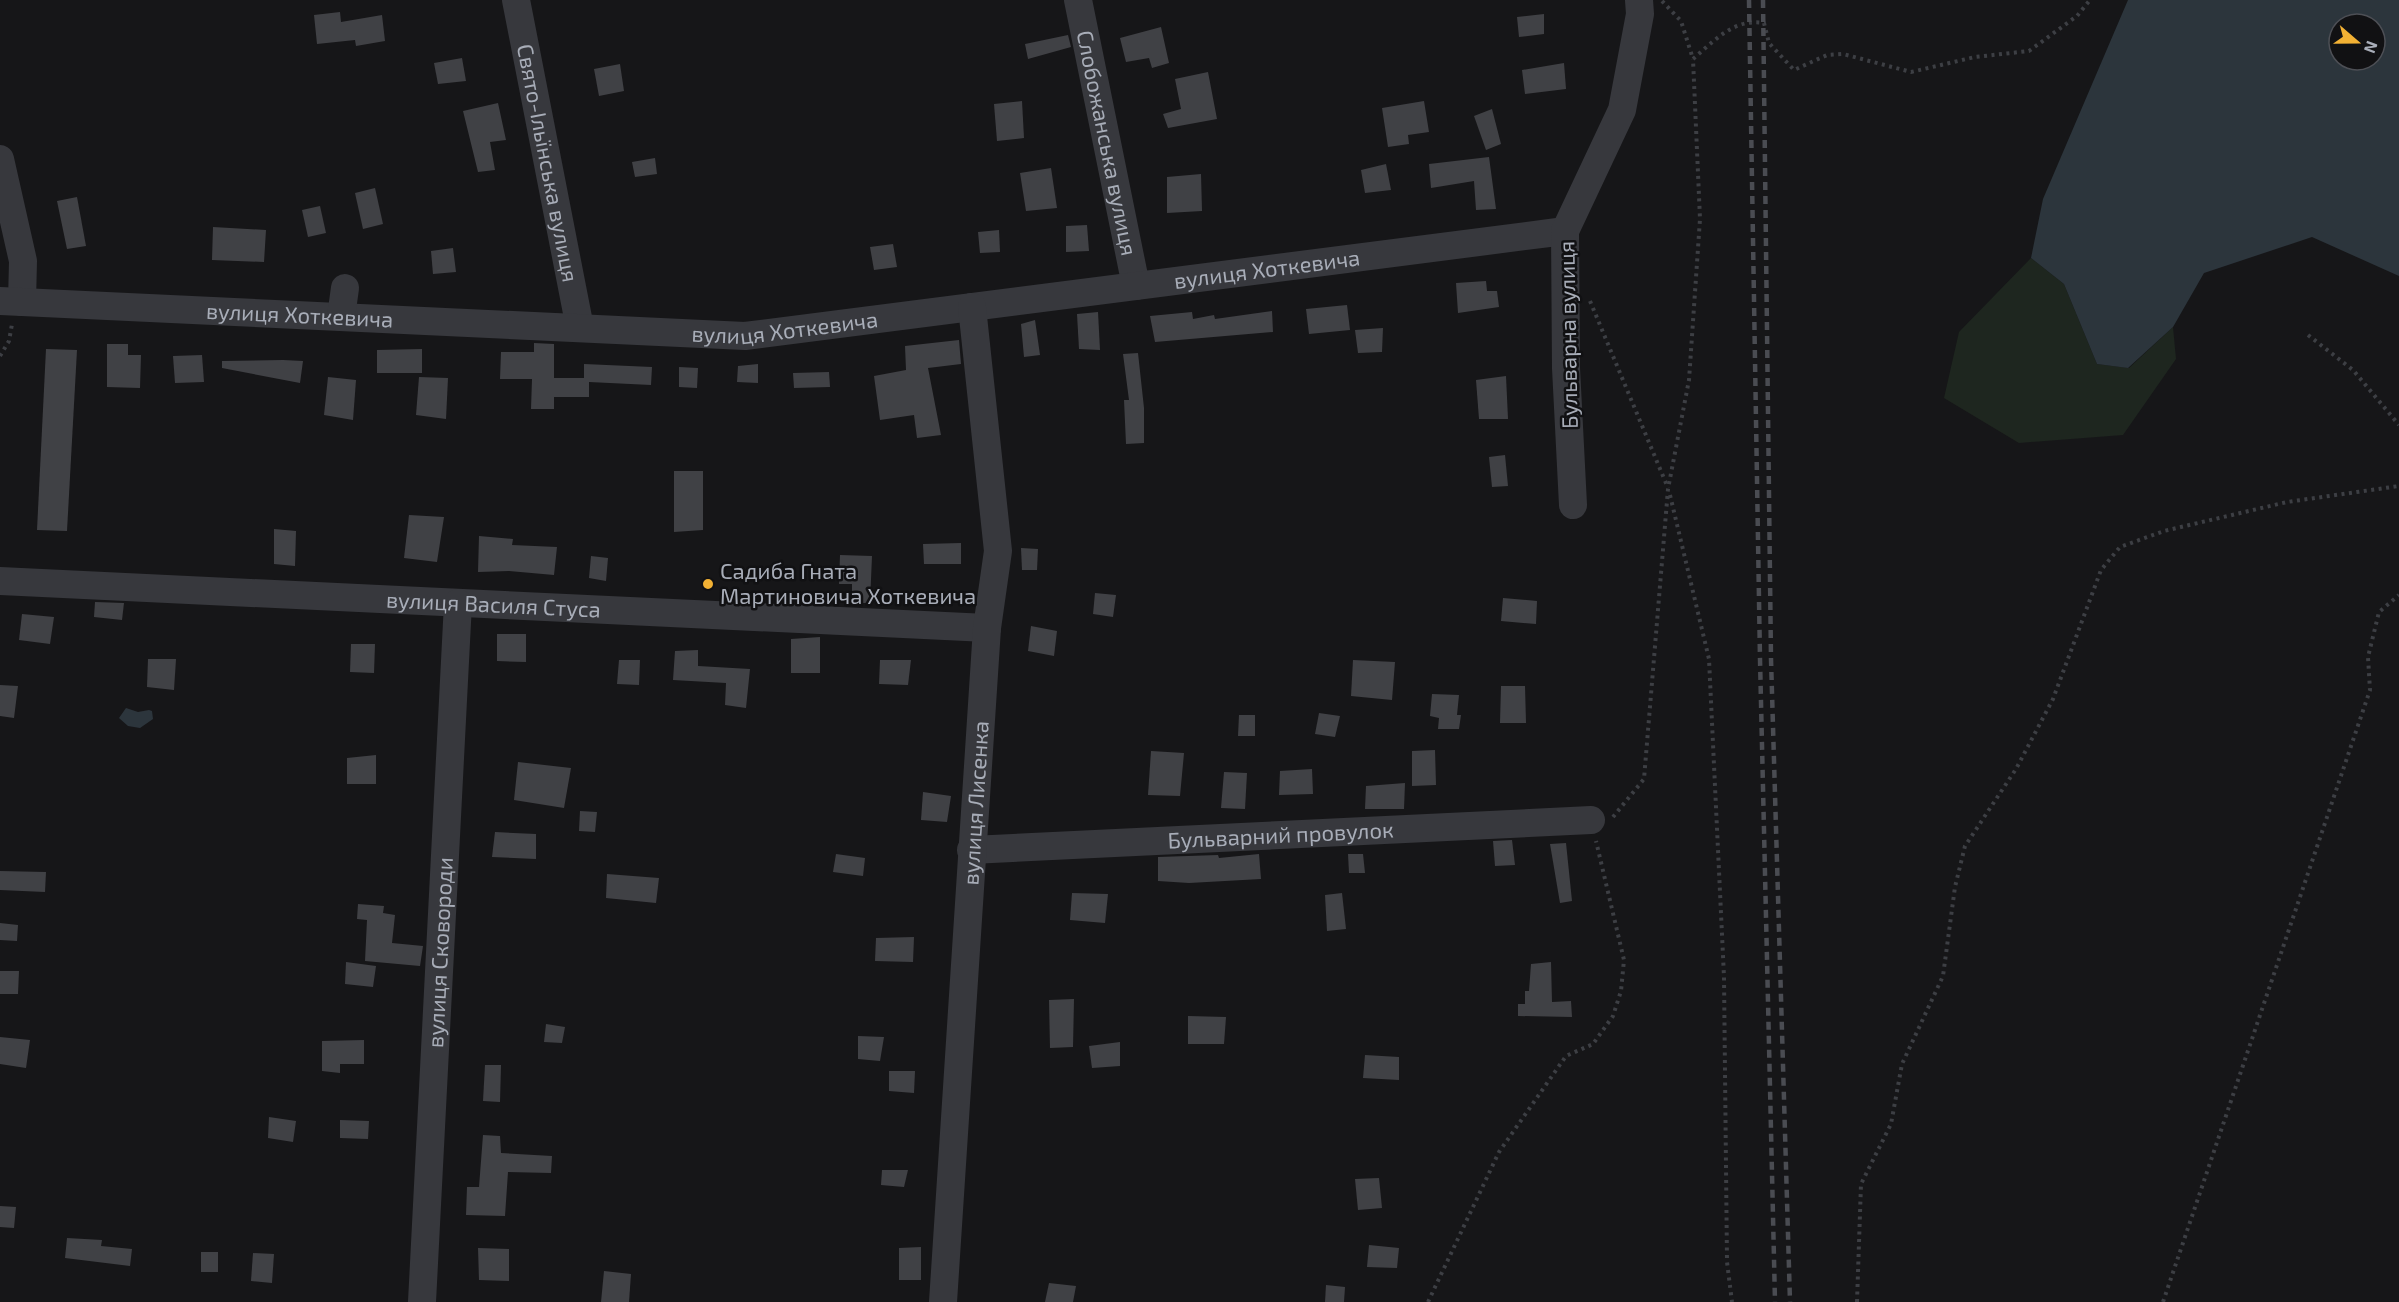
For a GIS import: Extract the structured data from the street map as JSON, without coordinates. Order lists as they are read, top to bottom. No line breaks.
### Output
{"streets":{"street":["Слобожанська вулиця","Свято-Ільїнська вулиця","вулиця Хоткевича","Бульварна вулиця","вулиця Василя Стуса","вулиця Лисенка","Бульварний провулок","вулиця Сковороди"]},"crossings":[["Слобожанська вулиця","вулиця Хоткевича"],["Свято-Ільїнська вулиця","вулиця Хоткевича"],["вулиця Хоткевича","Бульварна вулиця"],["вулиця Хоткевича","вулиця Лисенка"],["вулиця Василя Стуса","вулиця Лисенка"],["вулиця Василя Стуса","вулиця Сковороди"],["вулиця Лисенка","Бульварний провулок"]],"places":["Садиба Гната Мартиновича Хоткевича"],"north":"right"}
